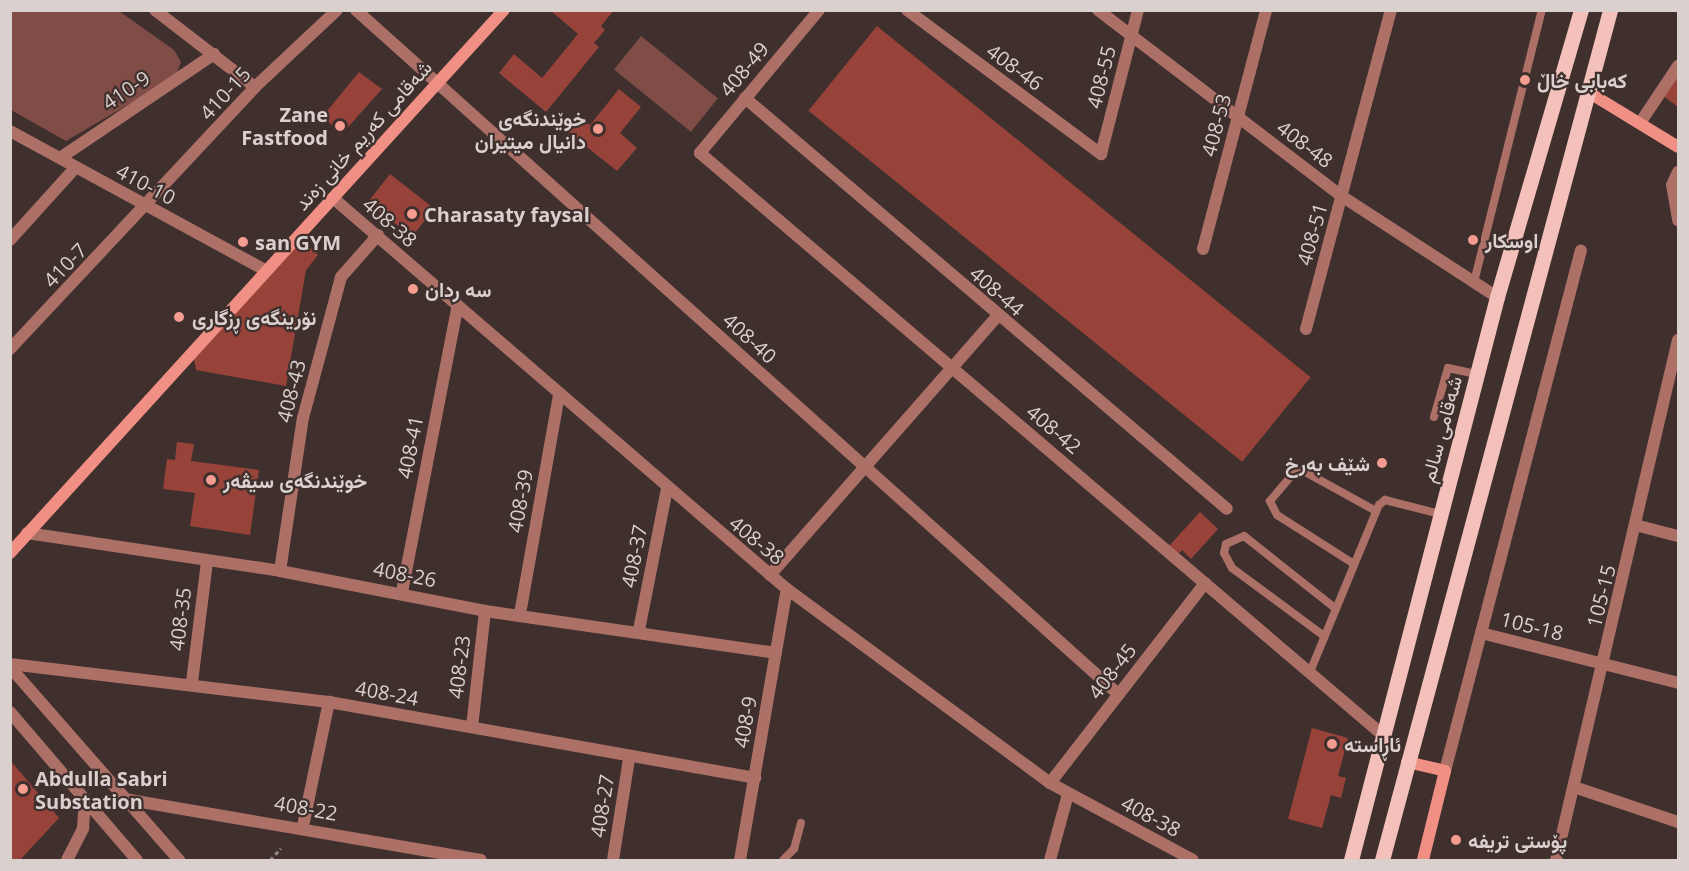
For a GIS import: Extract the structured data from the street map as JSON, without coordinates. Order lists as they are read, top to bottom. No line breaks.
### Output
{"streets":{"main road":["شەقامی سالم"],"street":["408-46","408-49","408-55","410-9","410-15","408-53","شەقامی کەریم خانی زەند","408-48","410-10","408-38","408-51","410-7","408-44","408-40","408-43","408-42","408-41","408-39","408-37","408-26","105-15","408-35","105-18","408-23","408-45","408-24","408-9","408-27","408-22"]},"crossings":[["408-46","408-55"],["408-49","408-44"],["408-49","408-42"],["408-55","408-48"],["410-9","410-10"],["410-15","410-10"],["410-15","410-7"],["408-53","408-48"],["شەقامی کەریم خانی زەند","410-10"],["شەقامی کەریم خانی زەند","408-38"],["شەقامی کەریم خانی زەند","408-40"],["شەقامی کەریم خانی زەند","408-26"],["408-48","408-51"],["408-48","شەقامی سالم"],["410-10","410-7"],["408-38","408-43"],["408-38","408-41"],["408-38","408-39"],["408-38","408-37"],["408-38","408-45"],["408-38","408-9"],["408-40","408-45"],["408-43","408-26"],["408-42","شەقامی سالم"],["408-42","408-45"],["408-41","408-26"],["408-39","408-26"],["408-37","408-26"],["408-26","408-35"],["408-26","408-23"],["408-26","408-9"],["105-15","105-18"],["408-35","408-24"],["408-23","408-24"],["408-24","408-9"],["408-24","408-27"]],"places":["کەبابی خاڵ","Zane Fastfood","خوێندنگەی دانیال میتیران","Charasaty faysal","اوسكار","san GYM","سه ردان","نۆرینگەی ڕزگاری","شێف بەرخ","خوێندنگەی سیڤەر","ئاڕاستە","Abdulla Sabri Substation","پۆستی تریفە"]}
